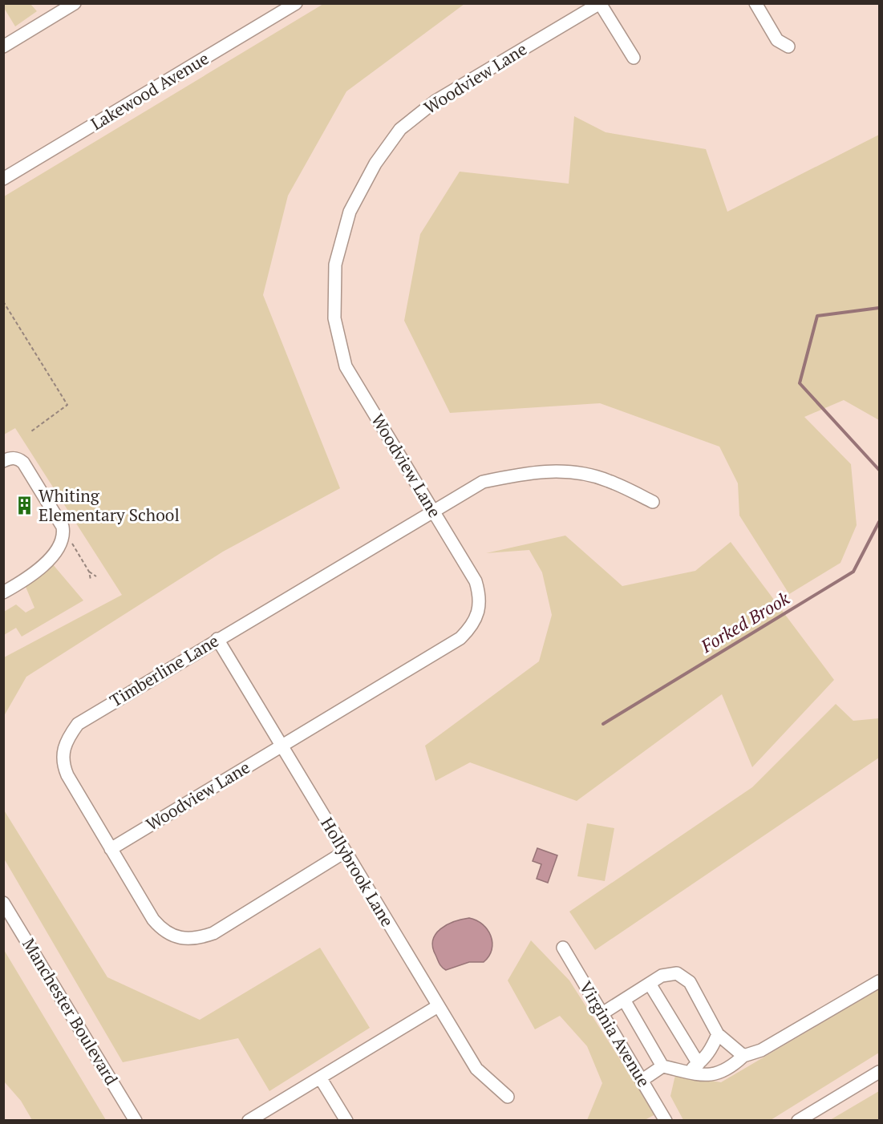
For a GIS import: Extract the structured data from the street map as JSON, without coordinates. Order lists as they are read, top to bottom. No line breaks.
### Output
{"streets":{"street":["Woodview Lane","Lakewood Avenue","Timberline Lane","Hollybrook Lane","Manchester Boulevard","Virginia Avenue"]},"crossings":[["Woodview Lane","Timberline Lane"],["Woodview Lane","Hollybrook Lane"],["Timberline Lane","Hollybrook Lane"]],"water":["Forked Brook"],"places":{"building":["Whiting Elementary School"]}}
